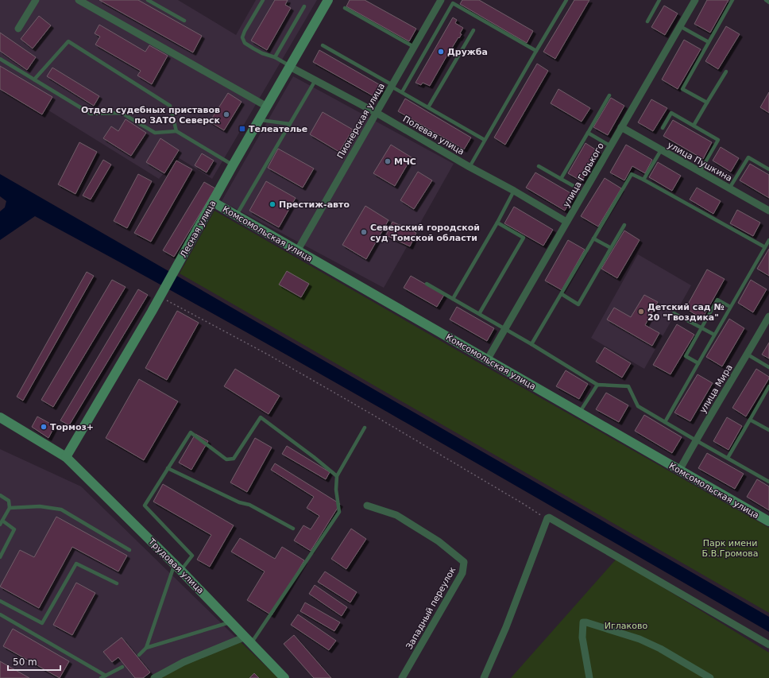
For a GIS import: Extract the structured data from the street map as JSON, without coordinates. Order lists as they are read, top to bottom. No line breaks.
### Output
{"streets":{"main road":["Лесная улица","Комсомольская улица","Трудовая улица"],"street":["Пионерская улица","Полевая улица","улица Пушкина","улица Горького","улица Мира","Западный переулок"]},"crossings":[["Пионерская улица","Полевая улица"],["Пионерская улица","Комсомольская улица"],["Полевая улица","улица Горького"],["Полевая улица","Лесная улица"],["улица Пушкина","улица Горького"],["улица Горького","Комсомольская улица"],["Лесная улица","Комсомольская улица"],["Лесная улица","Трудовая улица"],["Комсомольская улица","улица Мира"]],"parks":["Парк имени Б.В.Громова","Иглаково"],"places":{"other":["Дружба","Отдел судебных приставов по ЗАТО Северск","МЧС","Престиж-авто","Северский городской суд Томской области","Детский сад № 20 \"Гвоздика\"","Тормоз+"],"transit":["Телеателье"]},"scale_bar":"50 m"}
